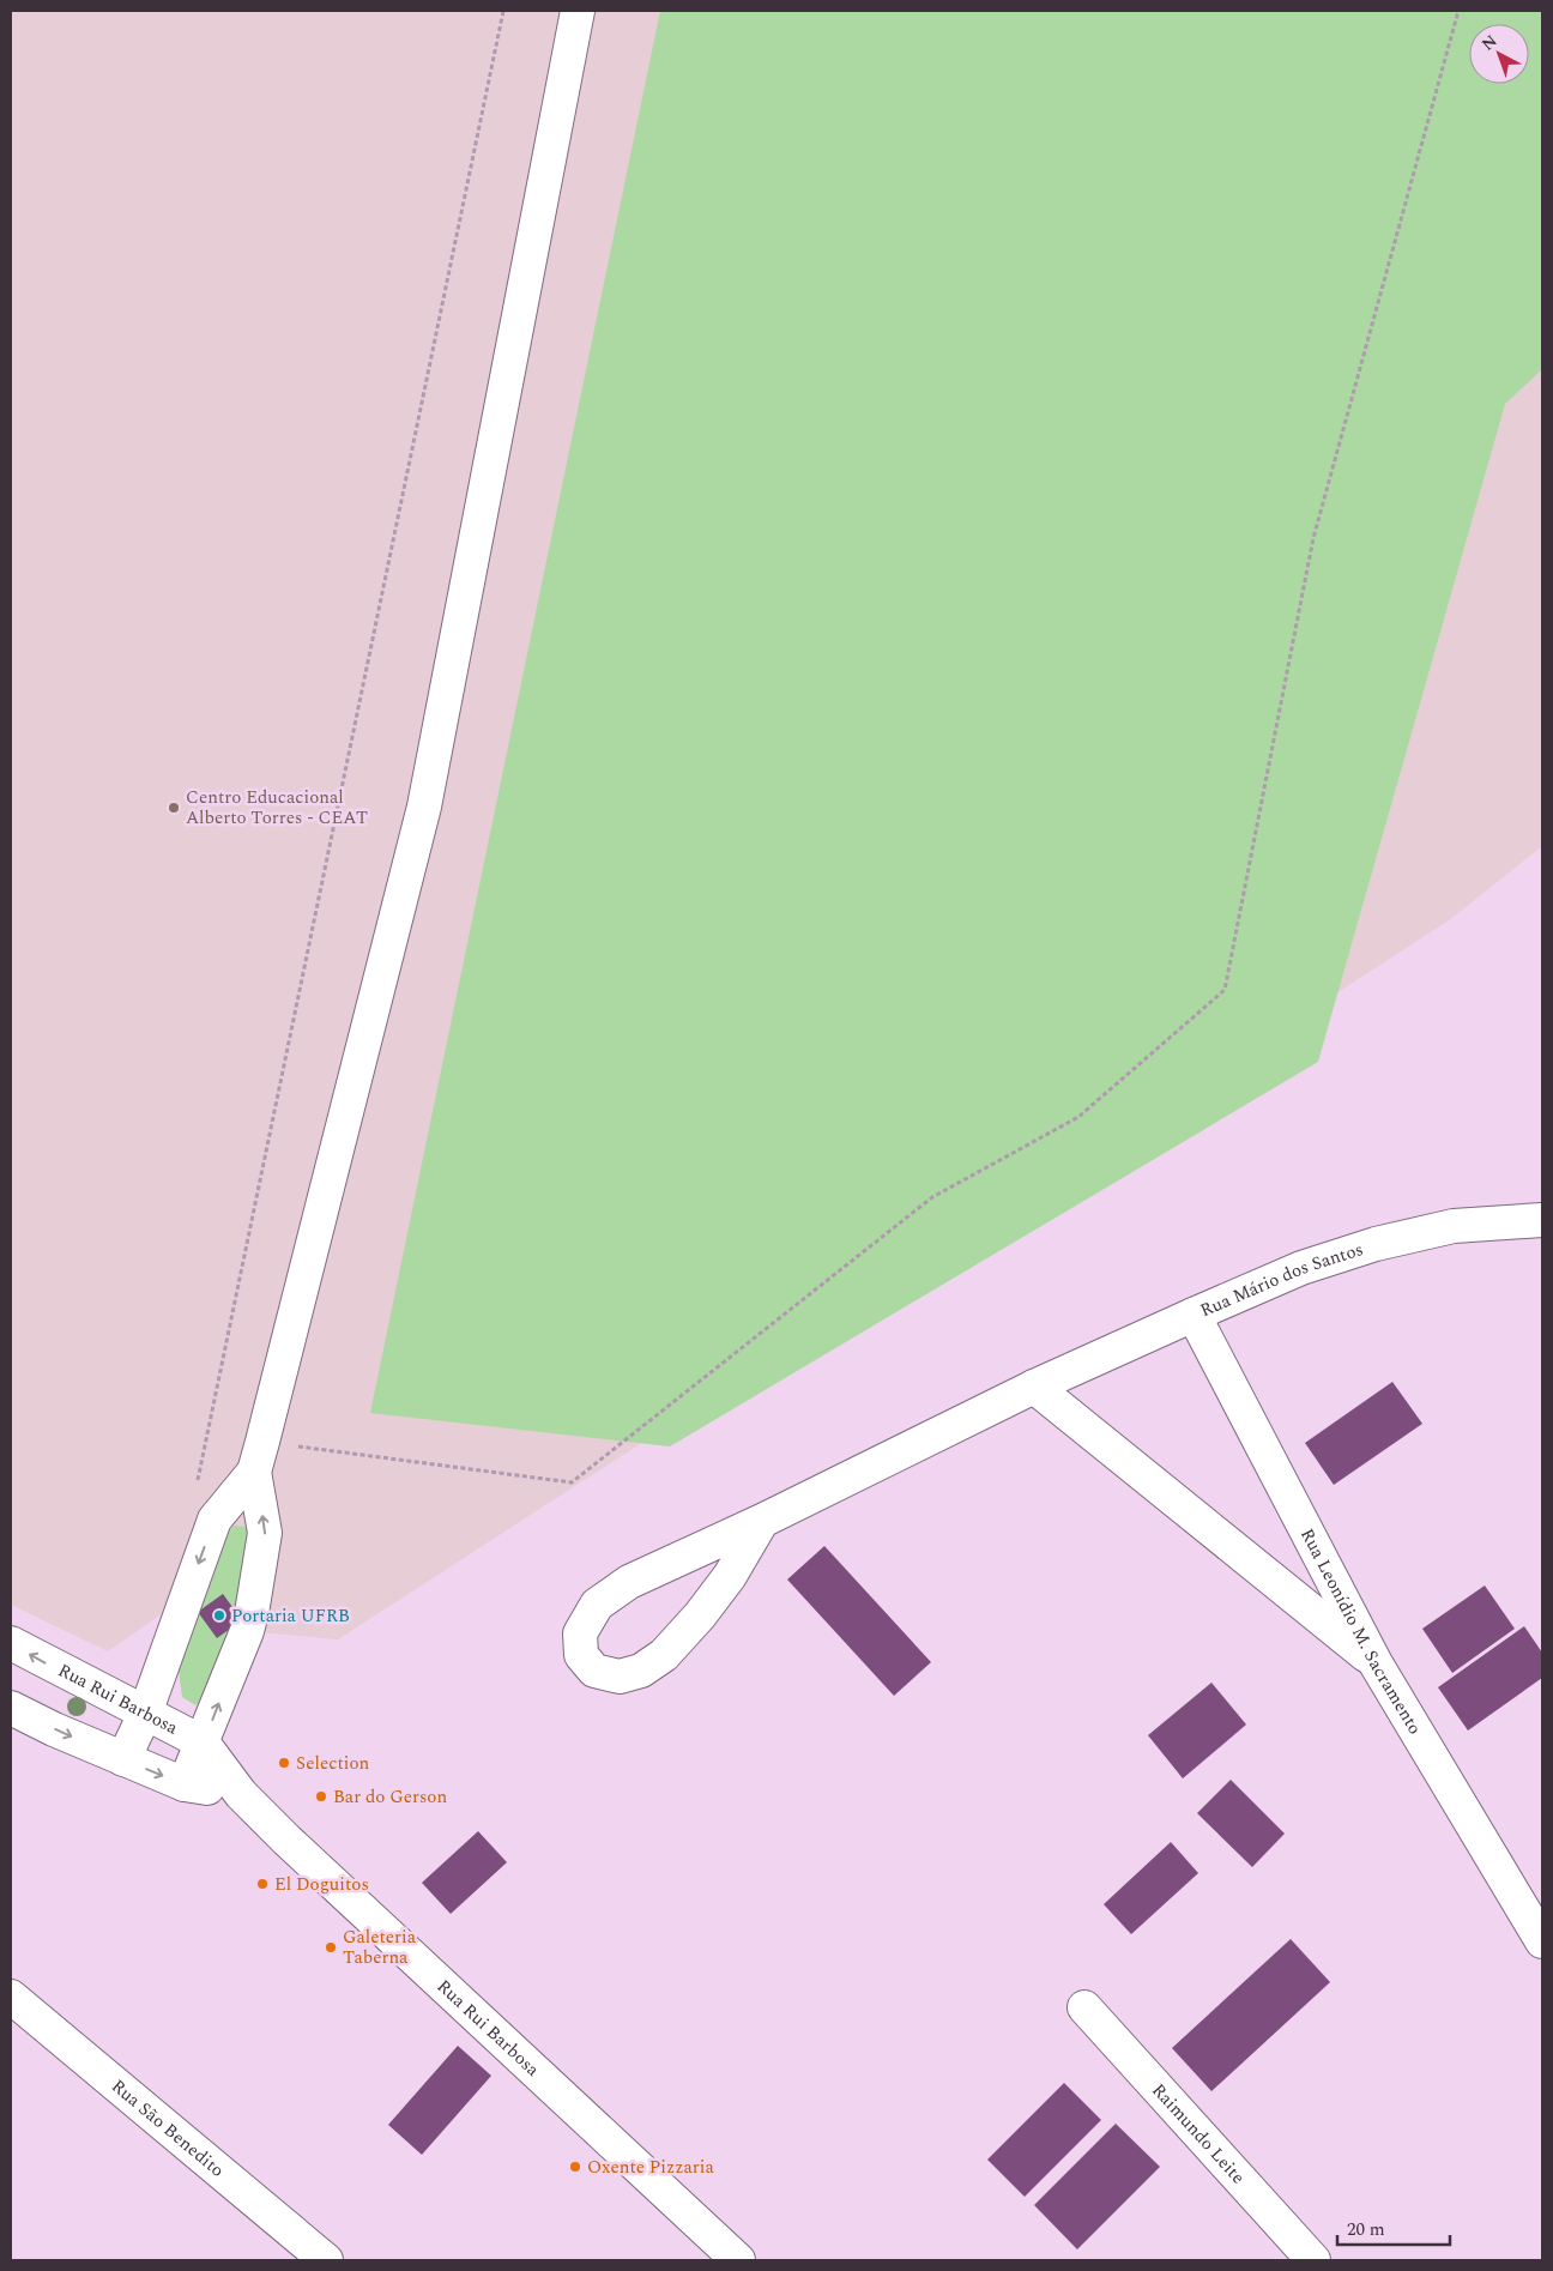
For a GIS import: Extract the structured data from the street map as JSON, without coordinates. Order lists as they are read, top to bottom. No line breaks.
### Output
{"streets":{"street":["Rua Mário dos Santos","Rua Leonídio M. Sacramento","Rua Rui Barbosa","Rua São Benedito","Raimundo Leite"]},"crossings":[["Rua Mário dos Santos","Rua Leonídio M. Sacramento"]],"places":["Centro Educacional Alberto Torres - CEAT","Portaria UFRB","Selection","Bar do Gerson","El Doguitos","Galeteria Taberna","Oxente Pizzaria"],"scale_bar":"20 m","north":"top left"}
